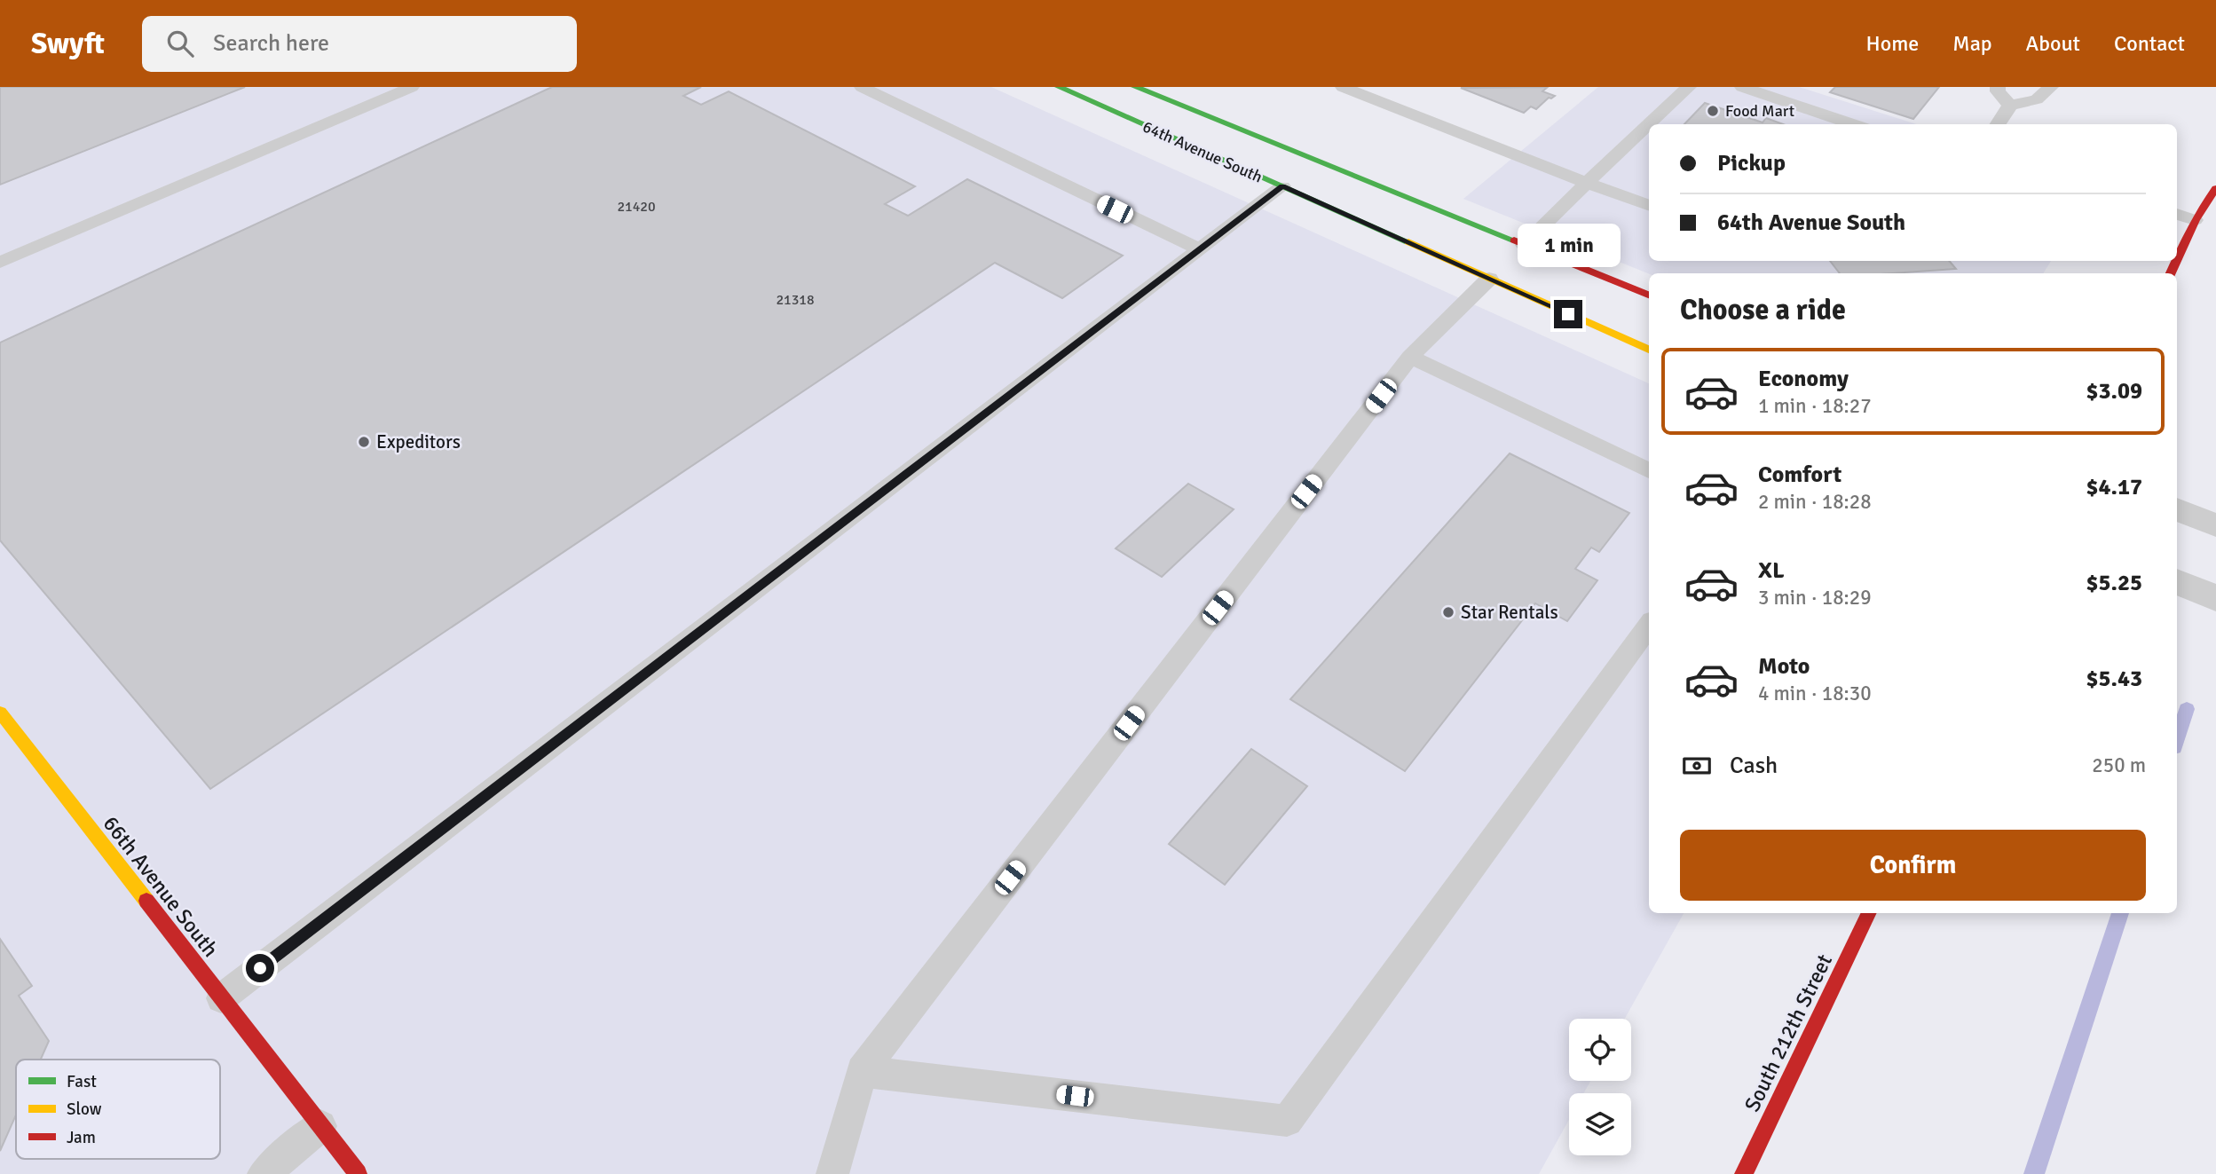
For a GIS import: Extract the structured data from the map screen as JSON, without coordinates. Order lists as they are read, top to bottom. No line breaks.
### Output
{"streets":{"street":["64th Avenue South","66th Avenue South","South 212th Street"]},"places":["Food Mart","Expeditors","Star Rentals"],"house_numbers":["21420","21318"],"legend":["Fast","Slow","Jam"],"page":{"header":"Swyft","search":"Search here","nav":["Home","Map","About","Contact"],"banner":["Pickup","64th Avenue South"],"bubble":"1 min","heading":"Choose a ride","list":[{"name":"Economy","note":"1 min · 18:27","value":"$3.09"},{"name":"Comfort","note":"2 min · 18:28","value":"$4.17"},{"name":"XL","note":"3 min · 18:29","value":"$5.25"},{"name":"Moto","note":"4 min · 18:30","value":"$5.43"}],"pay":["Cash","250 m"],"buttons":"Confirm"}}
